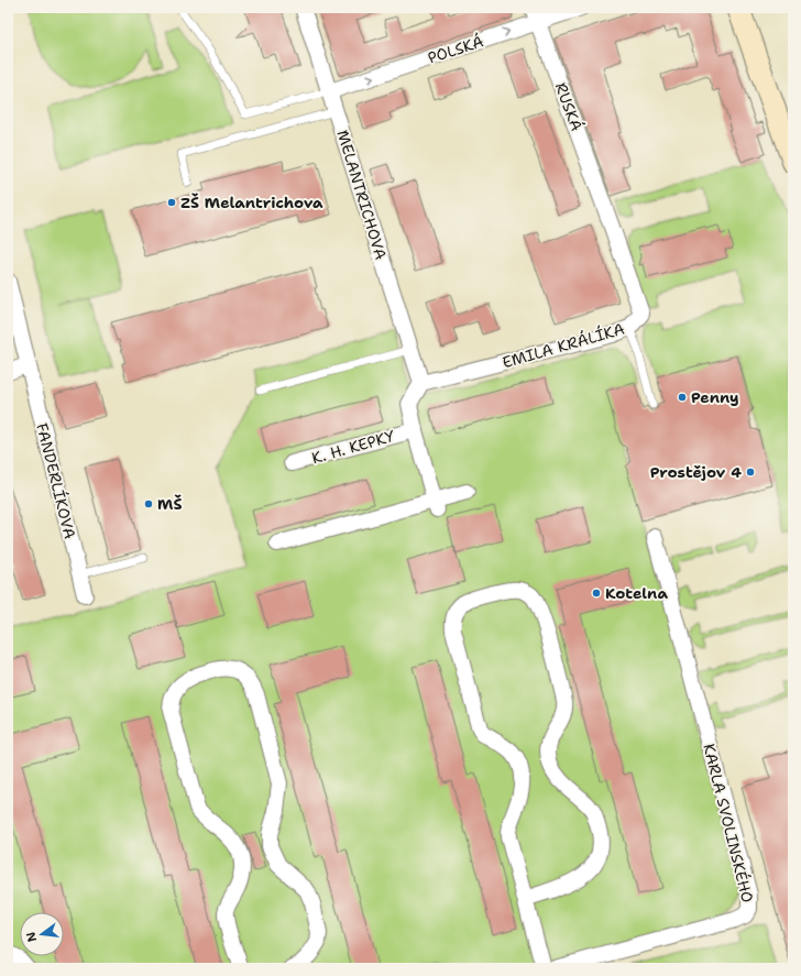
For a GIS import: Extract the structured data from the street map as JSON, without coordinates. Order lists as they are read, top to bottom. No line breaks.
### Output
{"streets":{"street":["POLSKÁ","RUSKÁ","MELANTRICHOVA","EMILA KRÁLÍKA","K. H. KEPKY","FANDERLÍKOVA","KARLA SVOLINSKÉHO"]},"crossings":[["POLSKÁ","RUSKÁ"],["POLSKÁ","MELANTRICHOVA"],["RUSKÁ","EMILA KRÁLÍKA"],["MELANTRICHOVA","EMILA KRÁLÍKA"]],"one_way":["POLSKÁ"],"places":["ZŠ Melantrichova","Penny","Prostějov 4","MŠ","Kotelna"],"north":"left"}
